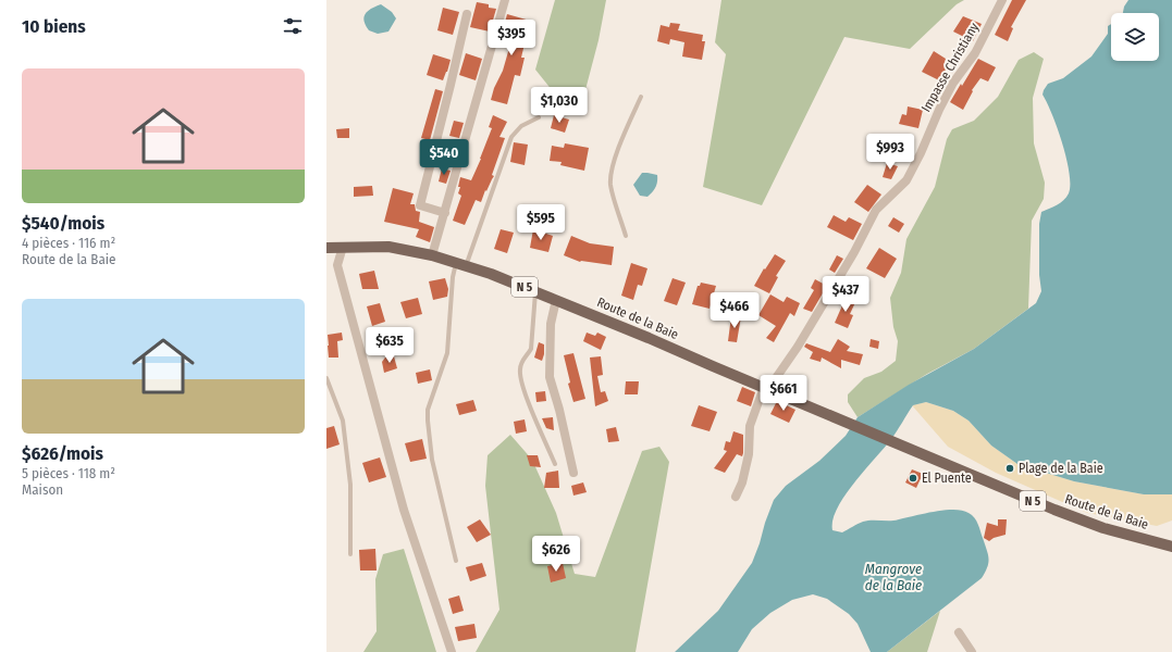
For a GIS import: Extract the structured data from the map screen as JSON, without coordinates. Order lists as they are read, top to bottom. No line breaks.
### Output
{"streets":{"main road":["N 5","Route de la Baie"],"street":["Impasse Christiany"]},"crossings":[["Impasse Christiany","Route de la Baie"]],"water":["Mangrove de la Baie"],"places":["Plage de la Baie","El Puente"],"page":{"heading":"10 biens","price":["$395","$1,030","$993","$540","$595","$437","$466","$635","$661","$626"],"list":[{"name":"$540/mois","note":"4 pièces · 116 m² · Route de la Baie"},{"name":"$626/mois","note":"5 pièces · 118 m² · Maison"}]}}
